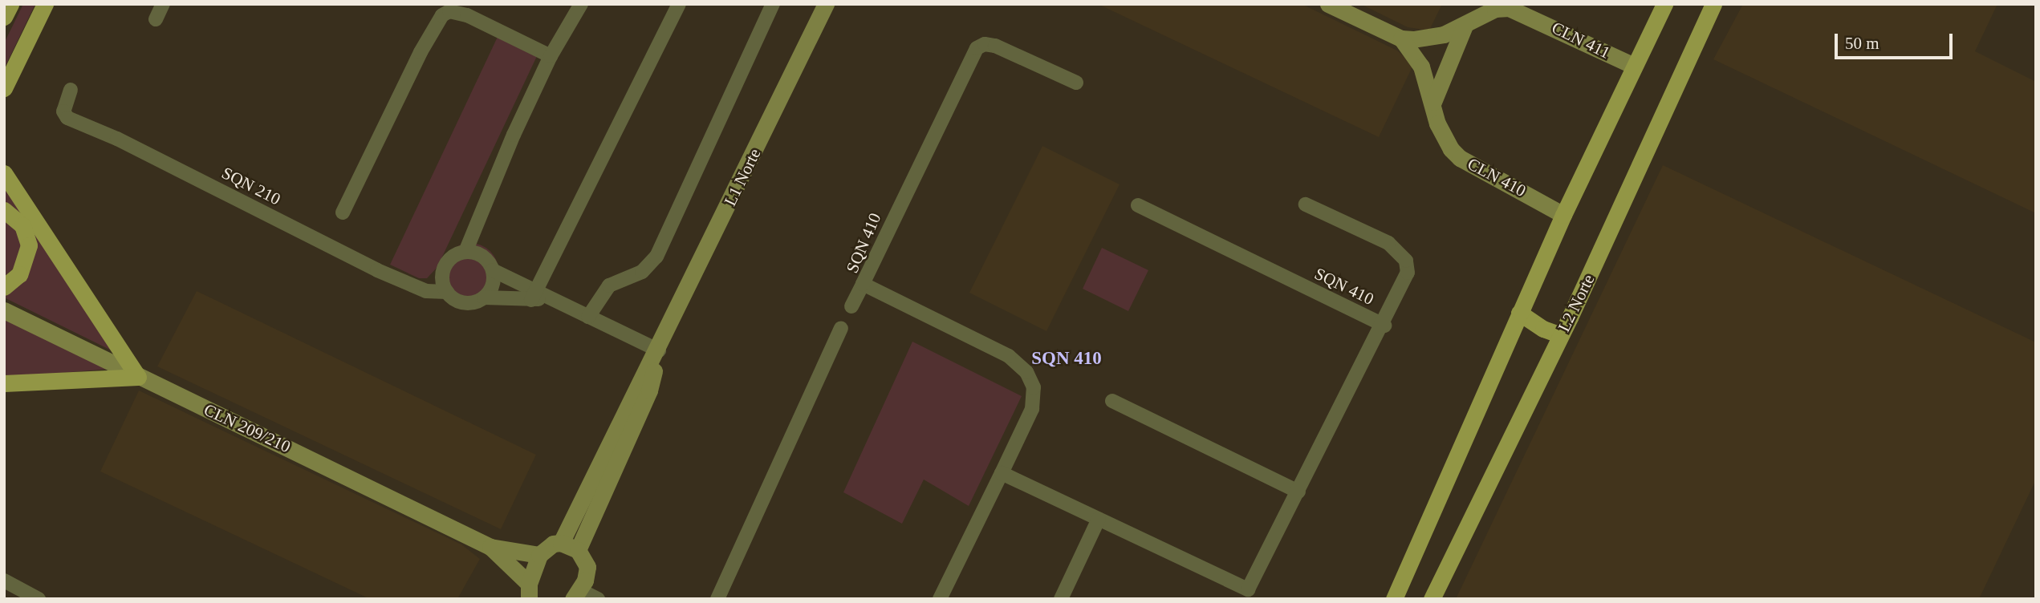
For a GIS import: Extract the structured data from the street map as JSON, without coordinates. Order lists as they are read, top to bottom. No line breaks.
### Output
{"streets":{"main road":["L2 Norte"],"street":["CLN 411","L1 Norte","CLN 410","SQN 210","SQN 410","CLN 209/210"]},"crossings":[["CLN 411","CLN 410"]],"districts":["SQN 410"],"scale_bar":"50 m"}
